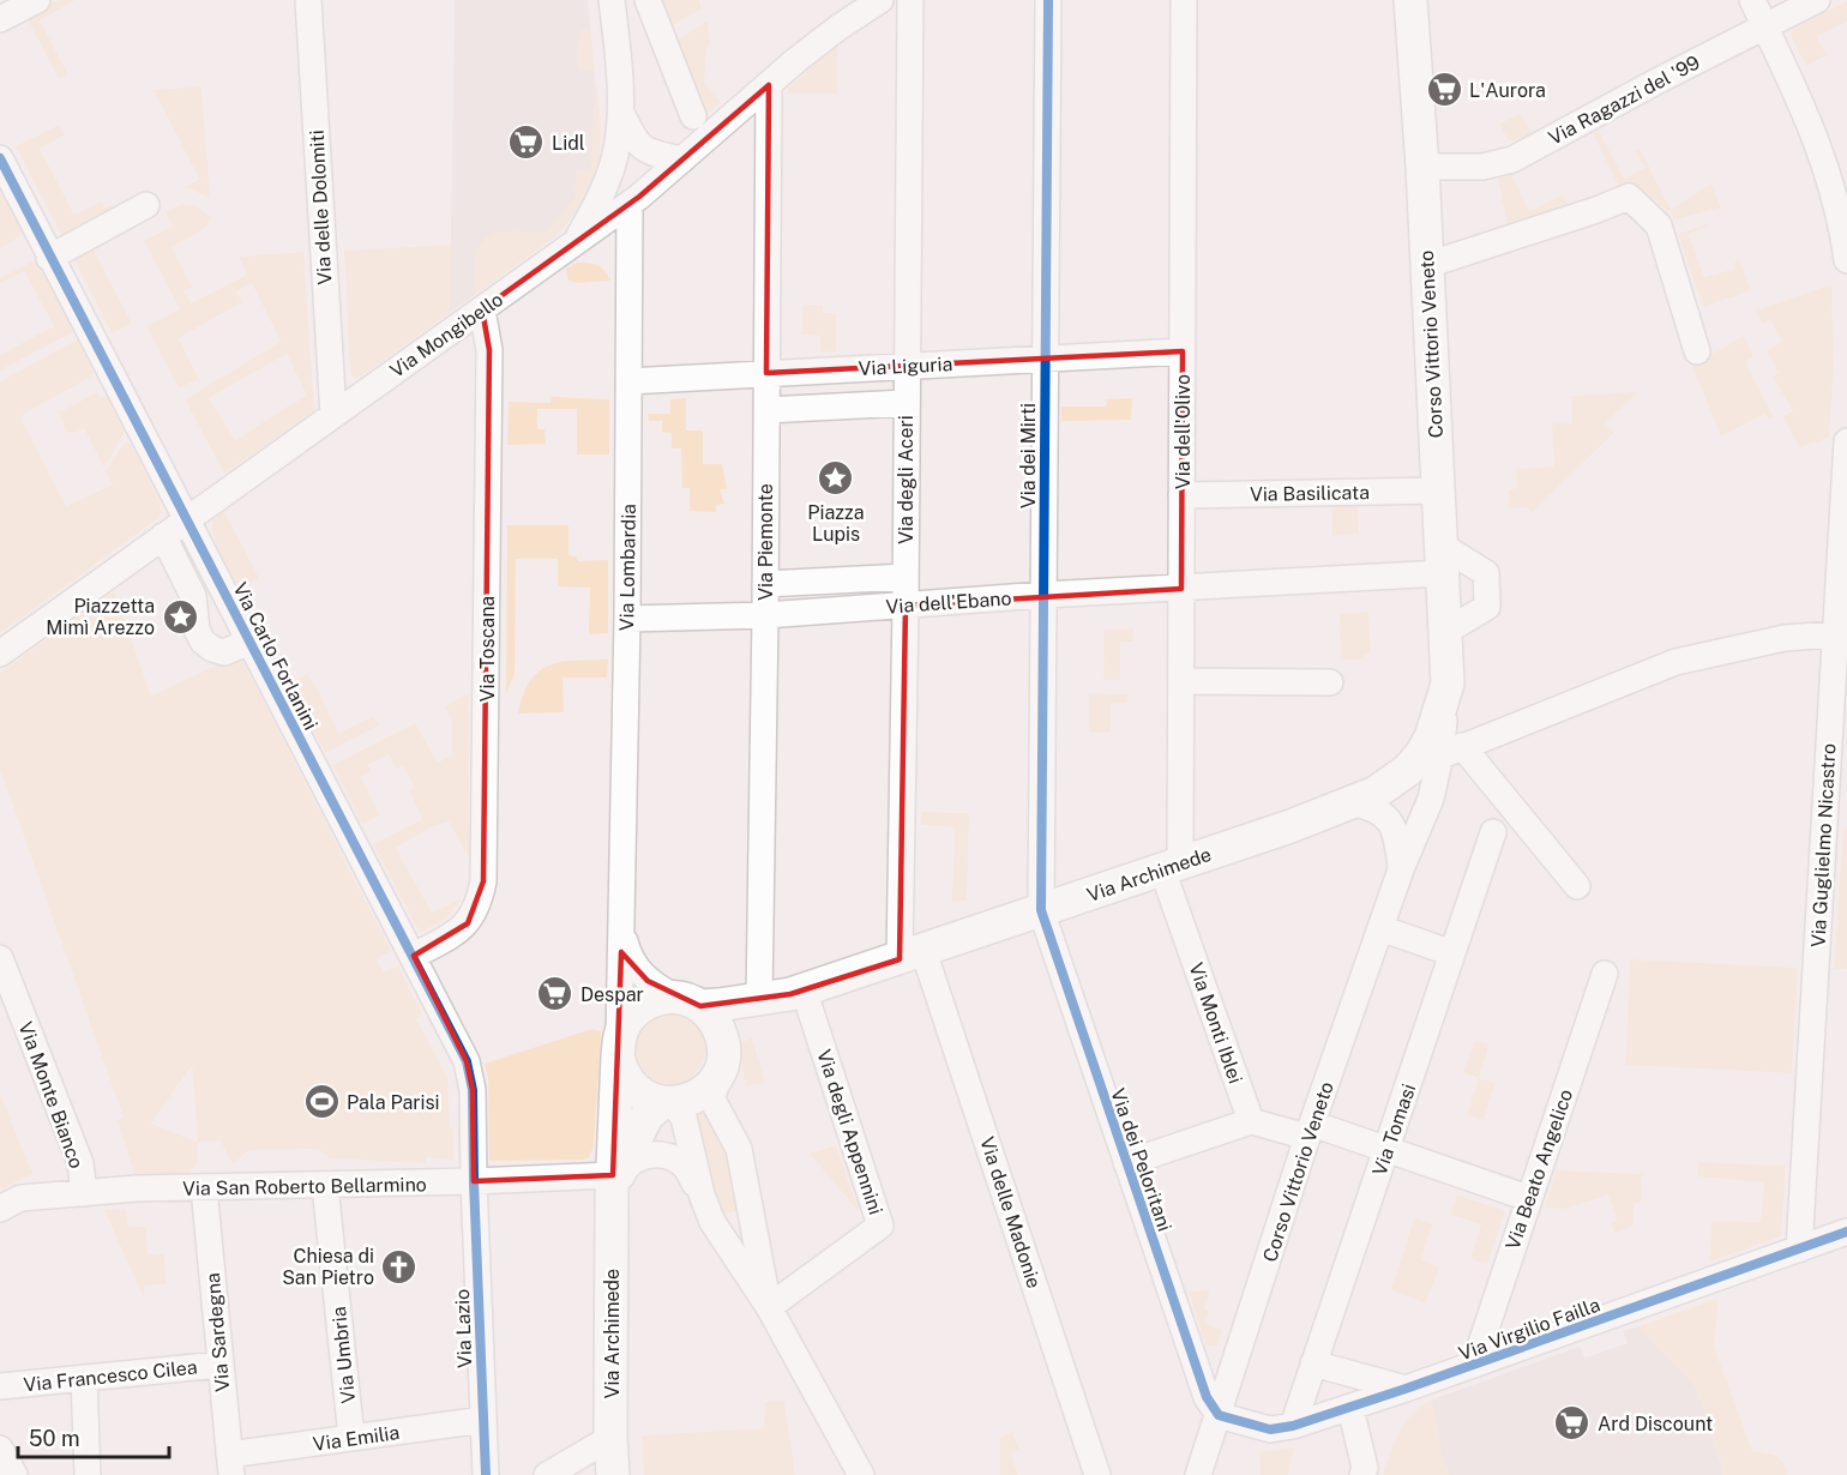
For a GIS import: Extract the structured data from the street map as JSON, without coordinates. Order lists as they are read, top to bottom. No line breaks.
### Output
{"streets":{"main road":["Corso Vittorio Veneto","Via Archimede"],"street":["Via Ragazzi del '99","Via delle Dolomiti","Via Mongibello","Via Liguria","Via dell'Olivo","Via dei Mirti","Via degli Aceri","Via Basilicata","Via Piemonte","Via Lombardia","Via dell'Ebano","Via Toscana","Via Carlo Forlanini","Via Guglielmo Nicastro","Via Monti Iblei","Via Monte Bianco","Via Tomasi","Via degli Appennini","Via dei Peloritani","Via Beato Angelico","Via San Roberto Bellarmino","Via delle Madonie","Via Lazio","Via Virgilio Failla","Via Sardegna","Via Umbria","Via Francesco Cilea","Via Emilia"]},"crossings":[["Via Ragazzi del '99","Corso Vittorio Veneto"],["Via delle Dolomiti","Via Mongibello"],["Via Mongibello","Via Piemonte"],["Via Mongibello","Via Lombardia"],["Via Mongibello","Via Toscana"],["Via Mongibello","Via Carlo Forlanini"],["Corso Vittorio Veneto","Via Basilicata"],["Corso Vittorio Veneto","Via dell'Ebano"],["Corso Vittorio Veneto","Via Archimede"],["Corso Vittorio Veneto","Via dei Peloritani"],["Corso Vittorio Veneto","Via Virgilio Failla"],["Via Liguria","Via dell'Olivo"],["Via Liguria","Via dei Mirti"],["Via Liguria","Via degli Aceri"],["Via Liguria","Via Piemonte"],["Via Liguria","Via Lombardia"],["Via dell'Olivo","Via Basilicata"],["Via dell'Olivo","Via dell'Ebano"],["Via dell'Olivo","Via Archimede"],["Via dell'Olivo","Via Monti Iblei"],["Via dei Mirti","Via dell'Ebano"],["Via dei Mirti","Via Archimede"],["Via dei Mirti","Via dei Peloritani"],["Via degli Aceri","Via dell'Ebano"],["Via degli Aceri","Via Archimede"],["Via degli Aceri","Via delle Madonie"],["Via Piemonte","Via dell'Ebano"],["Via Lombardia","Via dell'Ebano"],["Via Lombardia","Via Archimede"],["Via Toscana","Via Carlo Forlanini"],["Via Carlo Forlanini","Via San Roberto Bellarmino"],["Via Carlo Forlanini","Via Lazio"],["Via Guglielmo Nicastro","Via Virgilio Failla"],["Via Archimede","Via Monti Iblei"],["Via Archimede","Via degli Appennini"],["Via Archimede","Via dei Peloritani"],["Via Archimede","Via San Roberto Bellarmino"],["Via Archimede","Via delle Madonie"],["Via Monte Bianco","Via San Roberto Bellarmino"],["Via Tomasi","Via Virgilio Failla"],["Via dei Peloritani","Via Virgilio Failla"],["Via Beato Angelico","Via Virgilio Failla"],["Via San Roberto Bellarmino","Via Lazio"],["Via San Roberto Bellarmino","Via Sardegna"],["Via San Roberto Bellarmino","Via Umbria"],["Via Lazio","Via Emilia"],["Via Sardegna","Via Francesco Cilea"],["Via Sardegna","Via Emilia"],["Via Umbria","Via Emilia"]],"places":{"supermarket":["L'Aurora","Lidl","Despar","Ard Discount"],"place":["Piazza Lupis","Piazzetta Mimì Arezzo"],"sports":["Pala Parisi"],"church":["Chiesa di San Pietro"]},"scale_bar":"50 m"}
